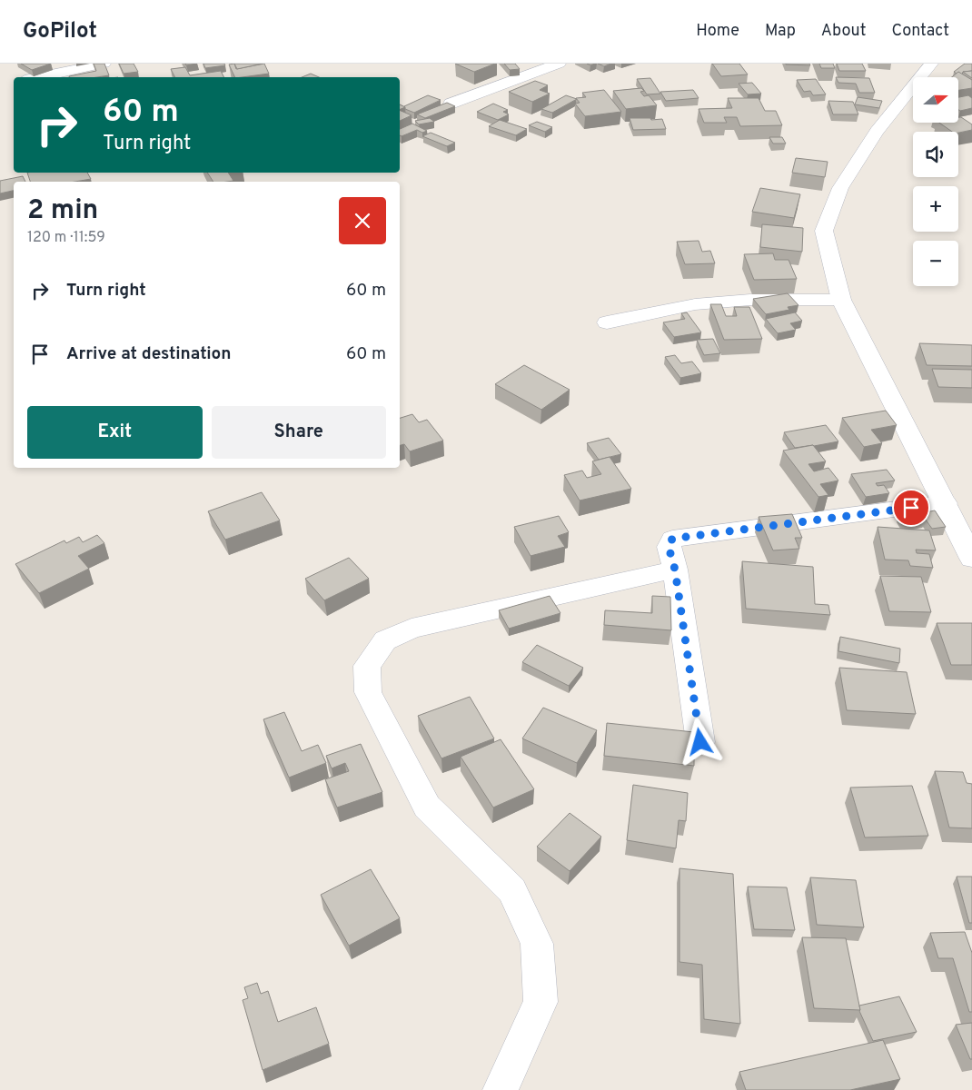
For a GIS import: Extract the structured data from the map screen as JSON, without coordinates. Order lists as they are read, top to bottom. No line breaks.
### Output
{"north":"right","page":{"header":"GoPilot","nav":["Home","Map","About","Contact"],"map_buttons":["+","−"],"turn":["60 m","Turn right"],"heading":["2 min","120 m · 11:59"],"list":[{"name":"Turn right","value":"60 m"},{"name":"Arrive at destination","value":"60 m"}],"buttons":["Exit","Share"]}}
